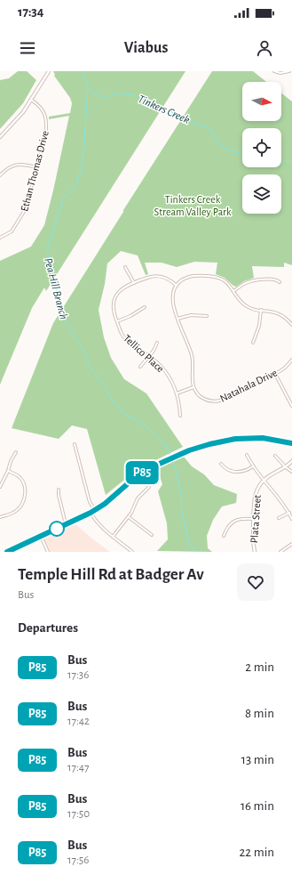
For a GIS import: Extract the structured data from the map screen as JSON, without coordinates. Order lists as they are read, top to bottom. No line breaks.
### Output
{"streets":{"main road":["Plata Street"],"street":["Ethan Thomas Drive","Tellico Place","Natahala Drive"]},"water":["Tinkers Creek","Pea Hill Branch"],"parks":["Tinkers Creek Stream Valley Park"],"lines":["bus line P85"],"north":"right","page":{"status":"17:34","header":"Viabus","on_map":"P85","heading":[["Temple Hill Rd at Badger Av","Bus"],"Departures"],"list":[{"mark":"P85","name":"Bus","note":"17:36","value":"2 min"},{"mark":"P85","name":"Bus","note":"17:42","value":"8 min"},{"mark":"P85","name":"Bus","note":"17:47","value":"13 min"},{"mark":"P85","name":"Bus","note":"17:50","value":"16 min"},{"mark":"P85","name":"Bus","note":"17:56","value":"22 min"}]}}
